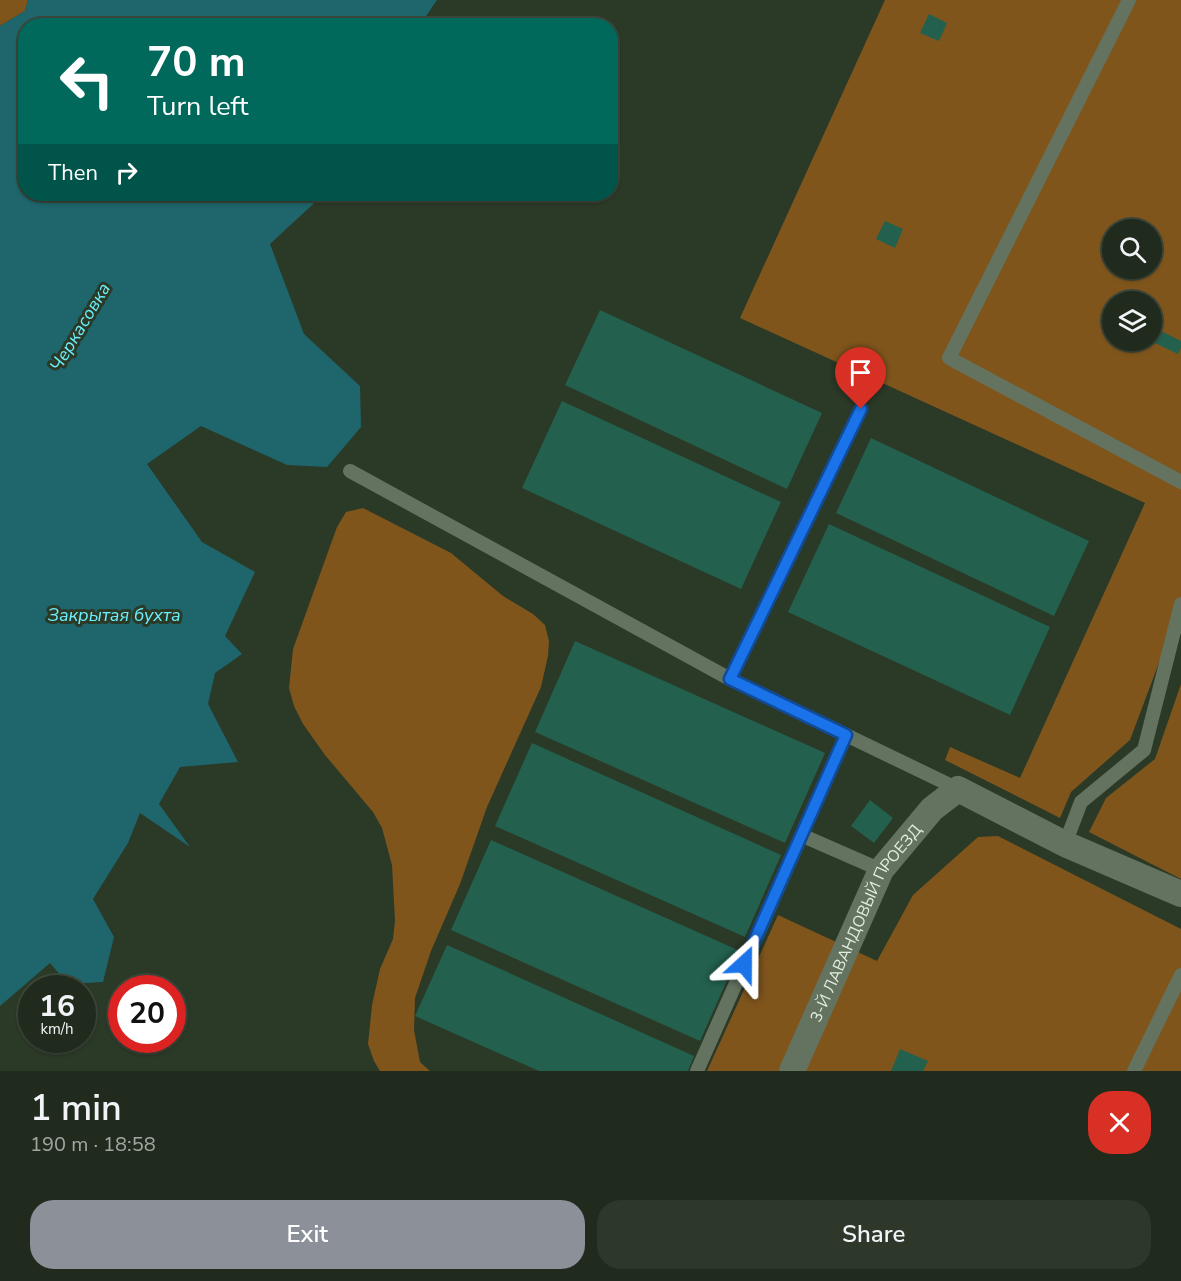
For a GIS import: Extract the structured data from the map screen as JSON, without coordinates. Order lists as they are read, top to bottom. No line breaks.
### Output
{"streets":{"street":["3-Й ЛАВАНДОВЫЙ ПРОЕЗД"]},"water":["Черкасовка","Закрытая бухта"],"page":{"turn":["70 m","Turn left"],"then":"Then","speed":"16 km/h","limit":"20","heading":["1 min","190 m · 18:58"],"buttons":["Exit","Share"]}}
